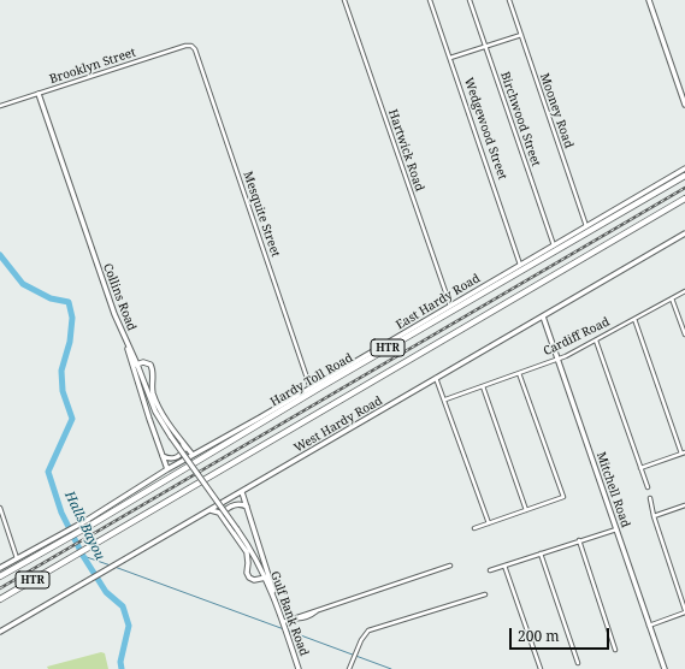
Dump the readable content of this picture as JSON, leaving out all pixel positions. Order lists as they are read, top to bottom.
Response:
{
  "streets": {
    "highway": ["HTR", "Hardy Toll Road"],
    "main road": [
      "Collins Road",
      "East Hardy Road",
      "West Hardy Road",
      "Mitchell Road",
      "Gulf Bank Road"
    ],
    "street": [
      "Brooklyn Street",
      "Mooney Road",
      "Birchwood Street",
      "Wedgewood Street",
      "Hartwick Road",
      "Mesquite Street",
      "Cardiff Road"
    ]
  },
  "crossings": [
    ["Brooklyn Street", "Mesquite Street"],
    ["Brooklyn Street", "Collins Road"],
    ["Mooney Road", "East Hardy Road"],
    ["Birchwood Street", "East Hardy Road"],
    ["Wedgewood Street", "East Hardy Road"],
    ["Hartwick Road", "East Hardy Road"],
    ["Mesquite Street", "East Hardy Road"],
    ["Collins Road", "Gulf Bank Road"],
    ["East Hardy Road", "Hardy Toll Road"],
    ["Cardiff Road", "Mitchell Road"],
    ["West Hardy Road", "Mitchell Road"]
  ],
  "water": ["Halls Bayou"],
  "scale_bar": "200 m"
}
